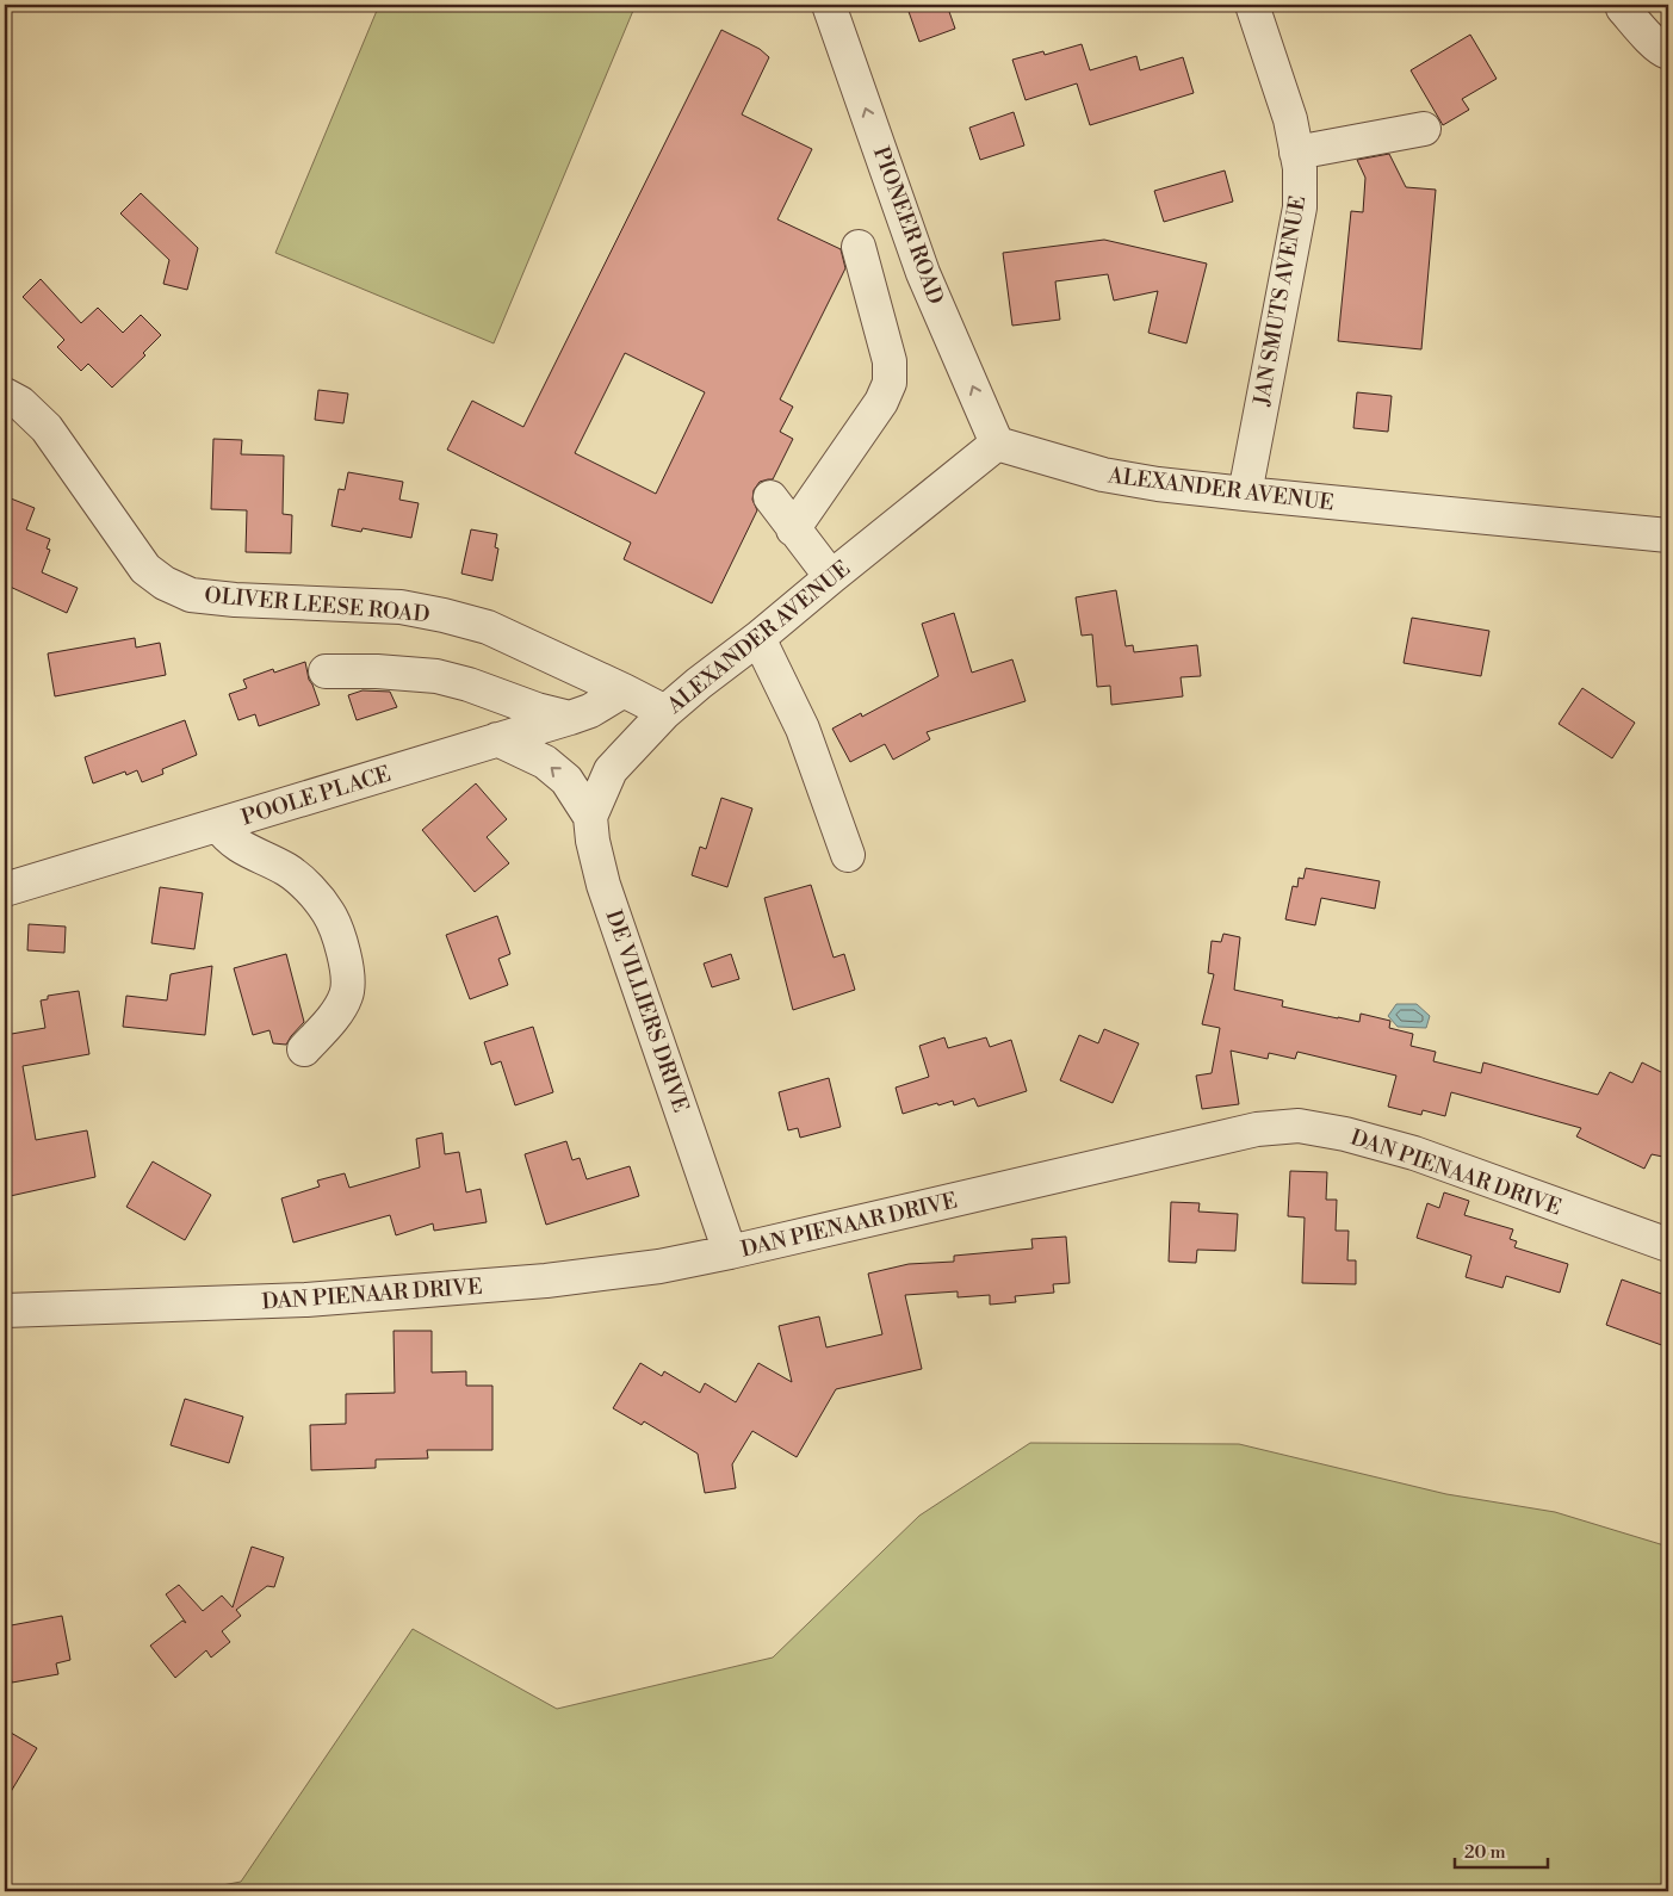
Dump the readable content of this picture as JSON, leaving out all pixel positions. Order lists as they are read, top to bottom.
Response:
{
  "streets": {
    "street": [
      "PIONEER ROAD",
      "JAN SMUTS AVENUE",
      "ALEXANDER AVENUE",
      "OLIVER LEESE ROAD",
      "POOLE PLACE",
      "DE VILLIERS DRIVE",
      "DAN PIENAAR DRIVE"
    ]
  },
  "crossings": [
    ["PIONEER ROAD", "ALEXANDER AVENUE"],
    ["JAN SMUTS AVENUE", "ALEXANDER AVENUE"],
    ["ALEXANDER AVENUE", "OLIVER LEESE ROAD"],
    ["ALEXANDER AVENUE", "DE VILLIERS DRIVE"],
    ["OLIVER LEESE ROAD", "POOLE PLACE"],
    ["DE VILLIERS DRIVE", "DAN PIENAAR DRIVE"]
  ],
  "one_way": ["PIONEER ROAD"],
  "scale_bar": "20 m"
}
